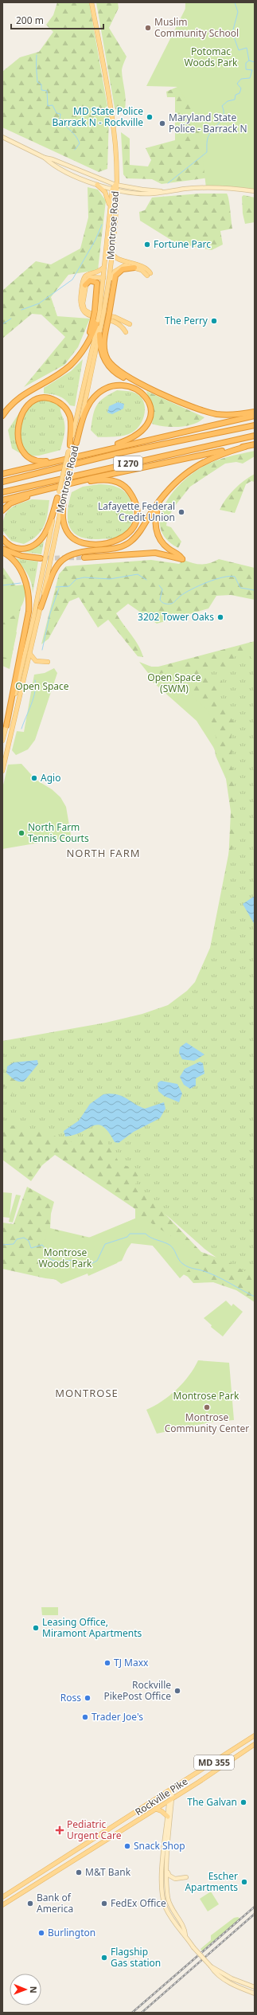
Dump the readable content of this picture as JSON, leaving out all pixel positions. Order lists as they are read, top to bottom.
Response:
{
  "streets": {
    "highway": ["I 270"],
    "main road": ["Montrose Road", "MD 355", "Rockville Pike"]
  },
  "districts": ["NORTH FARM", "MONTROSE"],
  "parks": [
    "Potomac Woods Park",
    "Open Space (SWM)",
    "Open Space",
    "Montrose Woods Park",
    "Montrose Park"
  ],
  "places": {
    "other": [
      "Muslim Community School",
      "MD State Police Barrack N - Rockville",
      "Maryland State Police - Barrack N",
      "Fortune Parc",
      "The Perry",
      "Lafayette Federal Credit Union",
      "3202 Tower Oaks",
      "Agio",
      "North Farm Tennis Courts",
      "Montrose Community Center",
      "Leasing Office, Miramont Apartments",
      "TJ Maxx",
      "Rockville PikePost Office",
      "Ross",
      "Trader Joe's",
      "The Galvan",
      "Snack Shop",
      "M&T Bank",
      "Escher Apartments",
      "Bank of America",
      "FedEx Office",
      "Burlington",
      "Flagship Gas station"
    ],
    "health": ["Pediatric Urgent Care"]
  },
  "scale_bar": "200 m",
  "north": "right"
}
